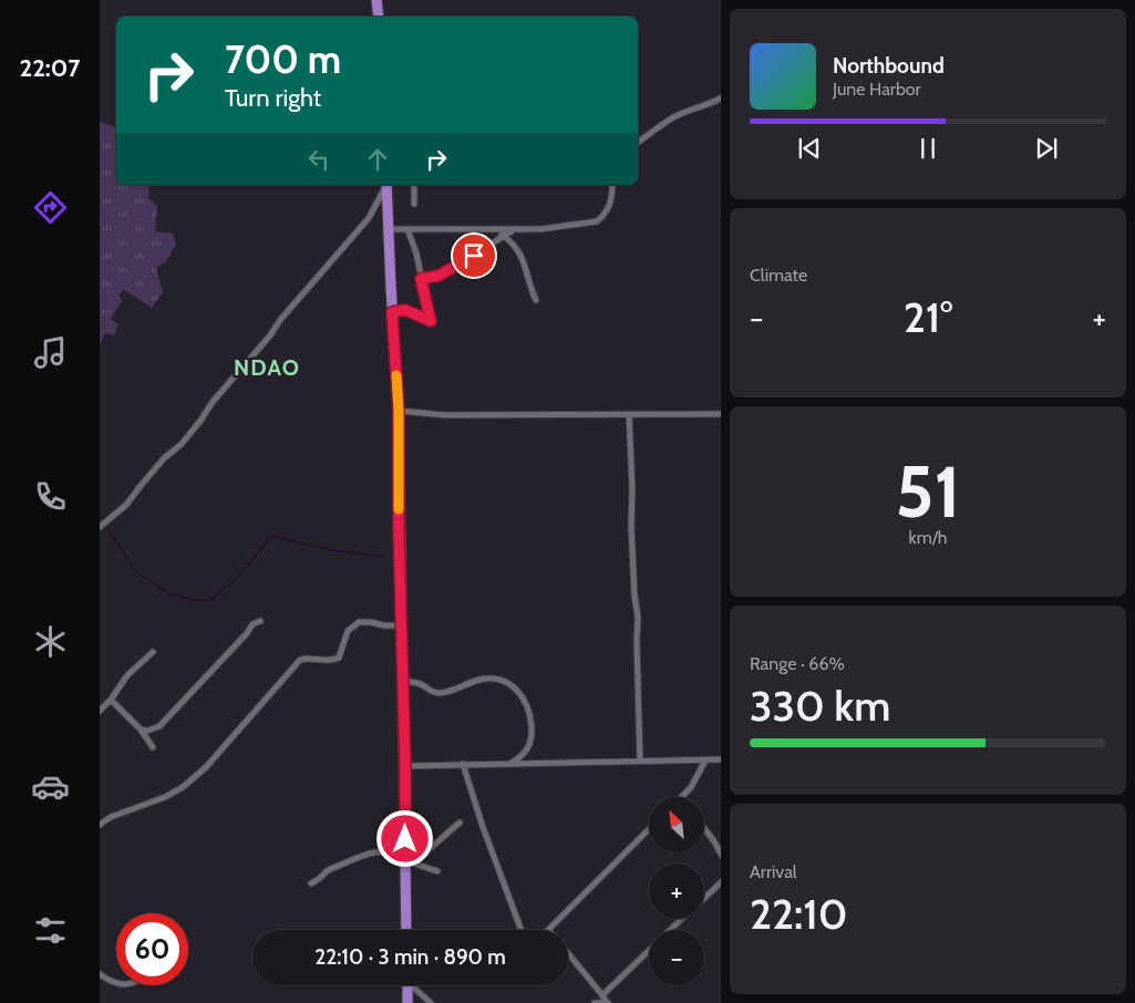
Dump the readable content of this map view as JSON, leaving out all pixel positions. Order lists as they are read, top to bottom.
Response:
{
  "districts": ["NDAO"],
  "north": "top left",
  "page": {
    "tabs": "22:07",
    "turn": ["700 m", "Turn right"],
    "song": ["Northbound", "June Harbor"],
    "tile": [
      "Climate",
      ["51", "km/h"],
      ["Range · 66%", "330 km"],
      ["Arrival", "22:10"]
    ],
    "heat": ["−", "21°", "+"],
    "map_buttons": ["+", "−"],
    "limit": "60",
    "trip": "22:10 · 3 min · 890 m"
  }
}
